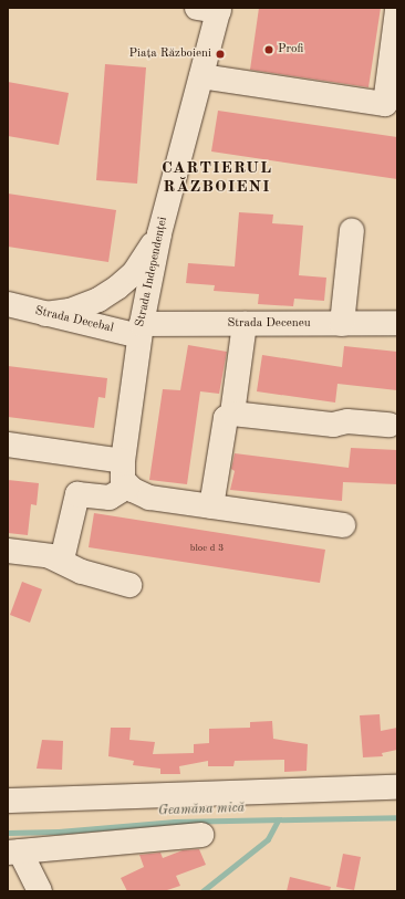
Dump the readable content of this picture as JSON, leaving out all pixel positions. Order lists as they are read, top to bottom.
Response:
{
  "streets": {
    "street": ["Strada Independenței", "Strada Decebal", "Strada Deceneu"]
  },
  "crossings": [
    ["Strada Independenței", "Strada Decebal"],
    ["Strada Independenței", "Strada Deceneu"],
    ["Strada Decebal", "Strada Deceneu"]
  ],
  "districts": ["CARTIERUL RĂZBOIENI"],
  "water": ["Geamăna mică"],
  "places": ["Profi", "Piața Războieni"],
  "house_numbers": ["bloc d 3"]
}
